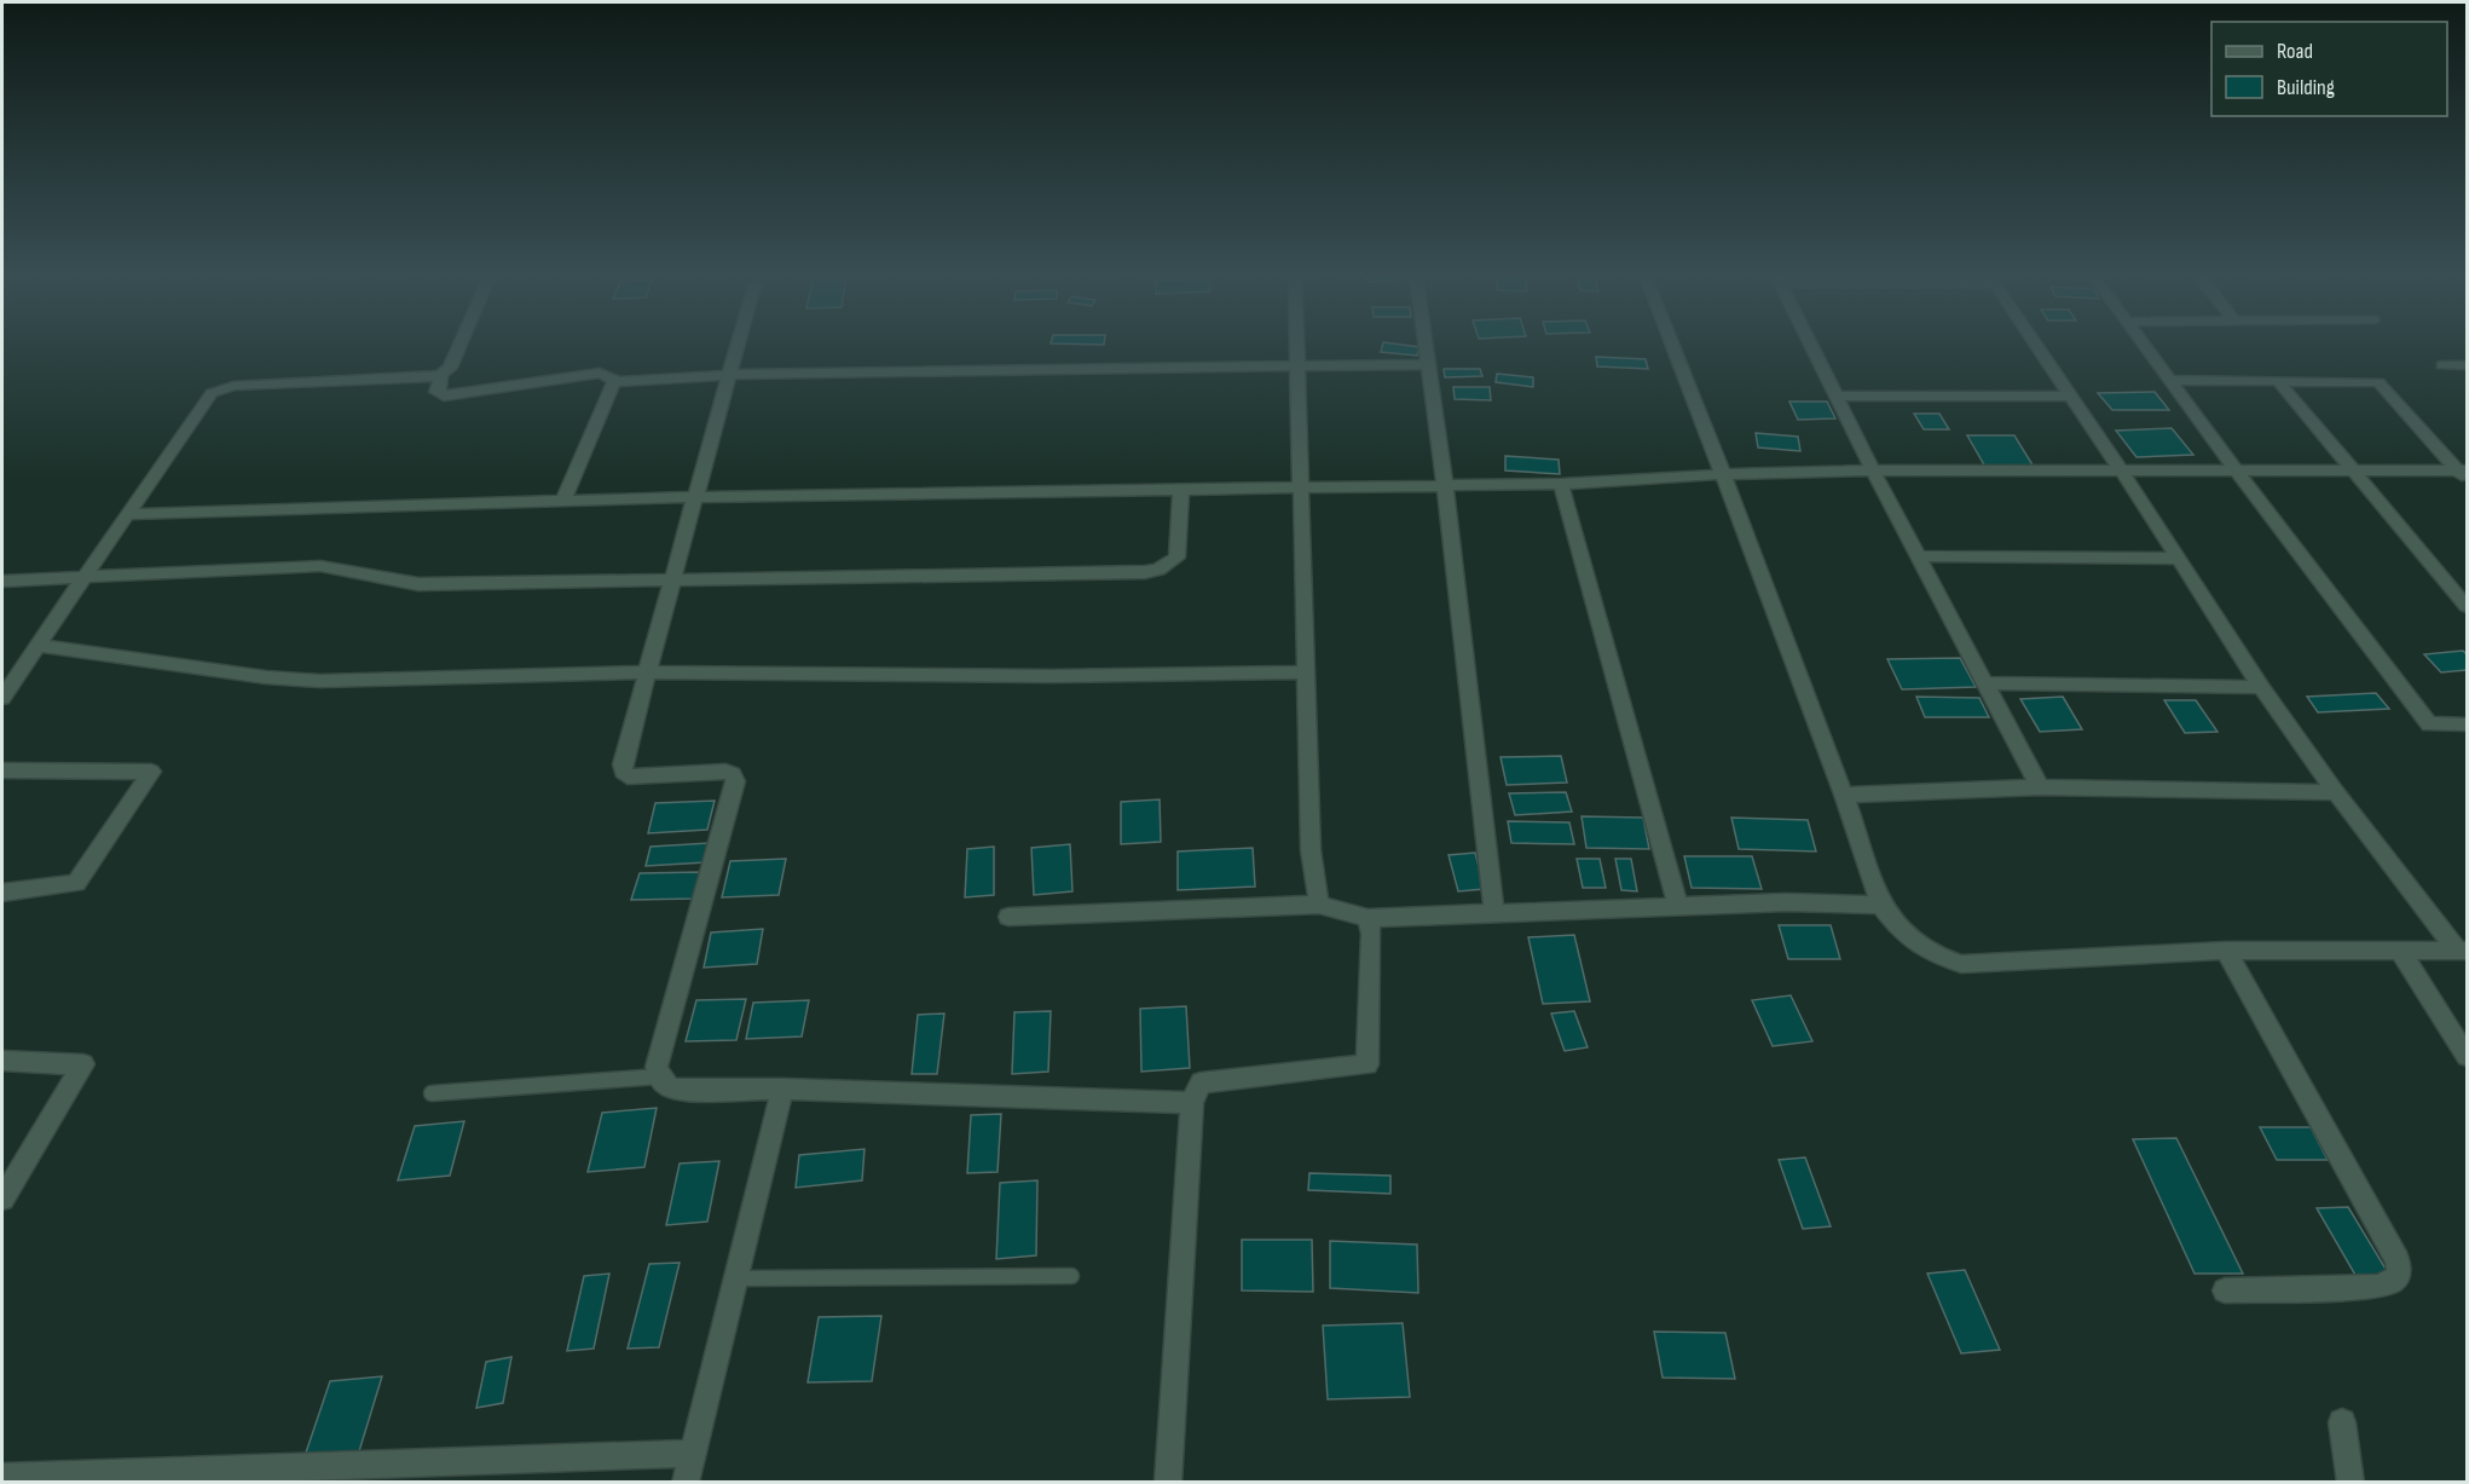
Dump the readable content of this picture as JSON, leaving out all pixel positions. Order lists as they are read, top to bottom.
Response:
{
  "legend": ["Road", "Building"]
}
